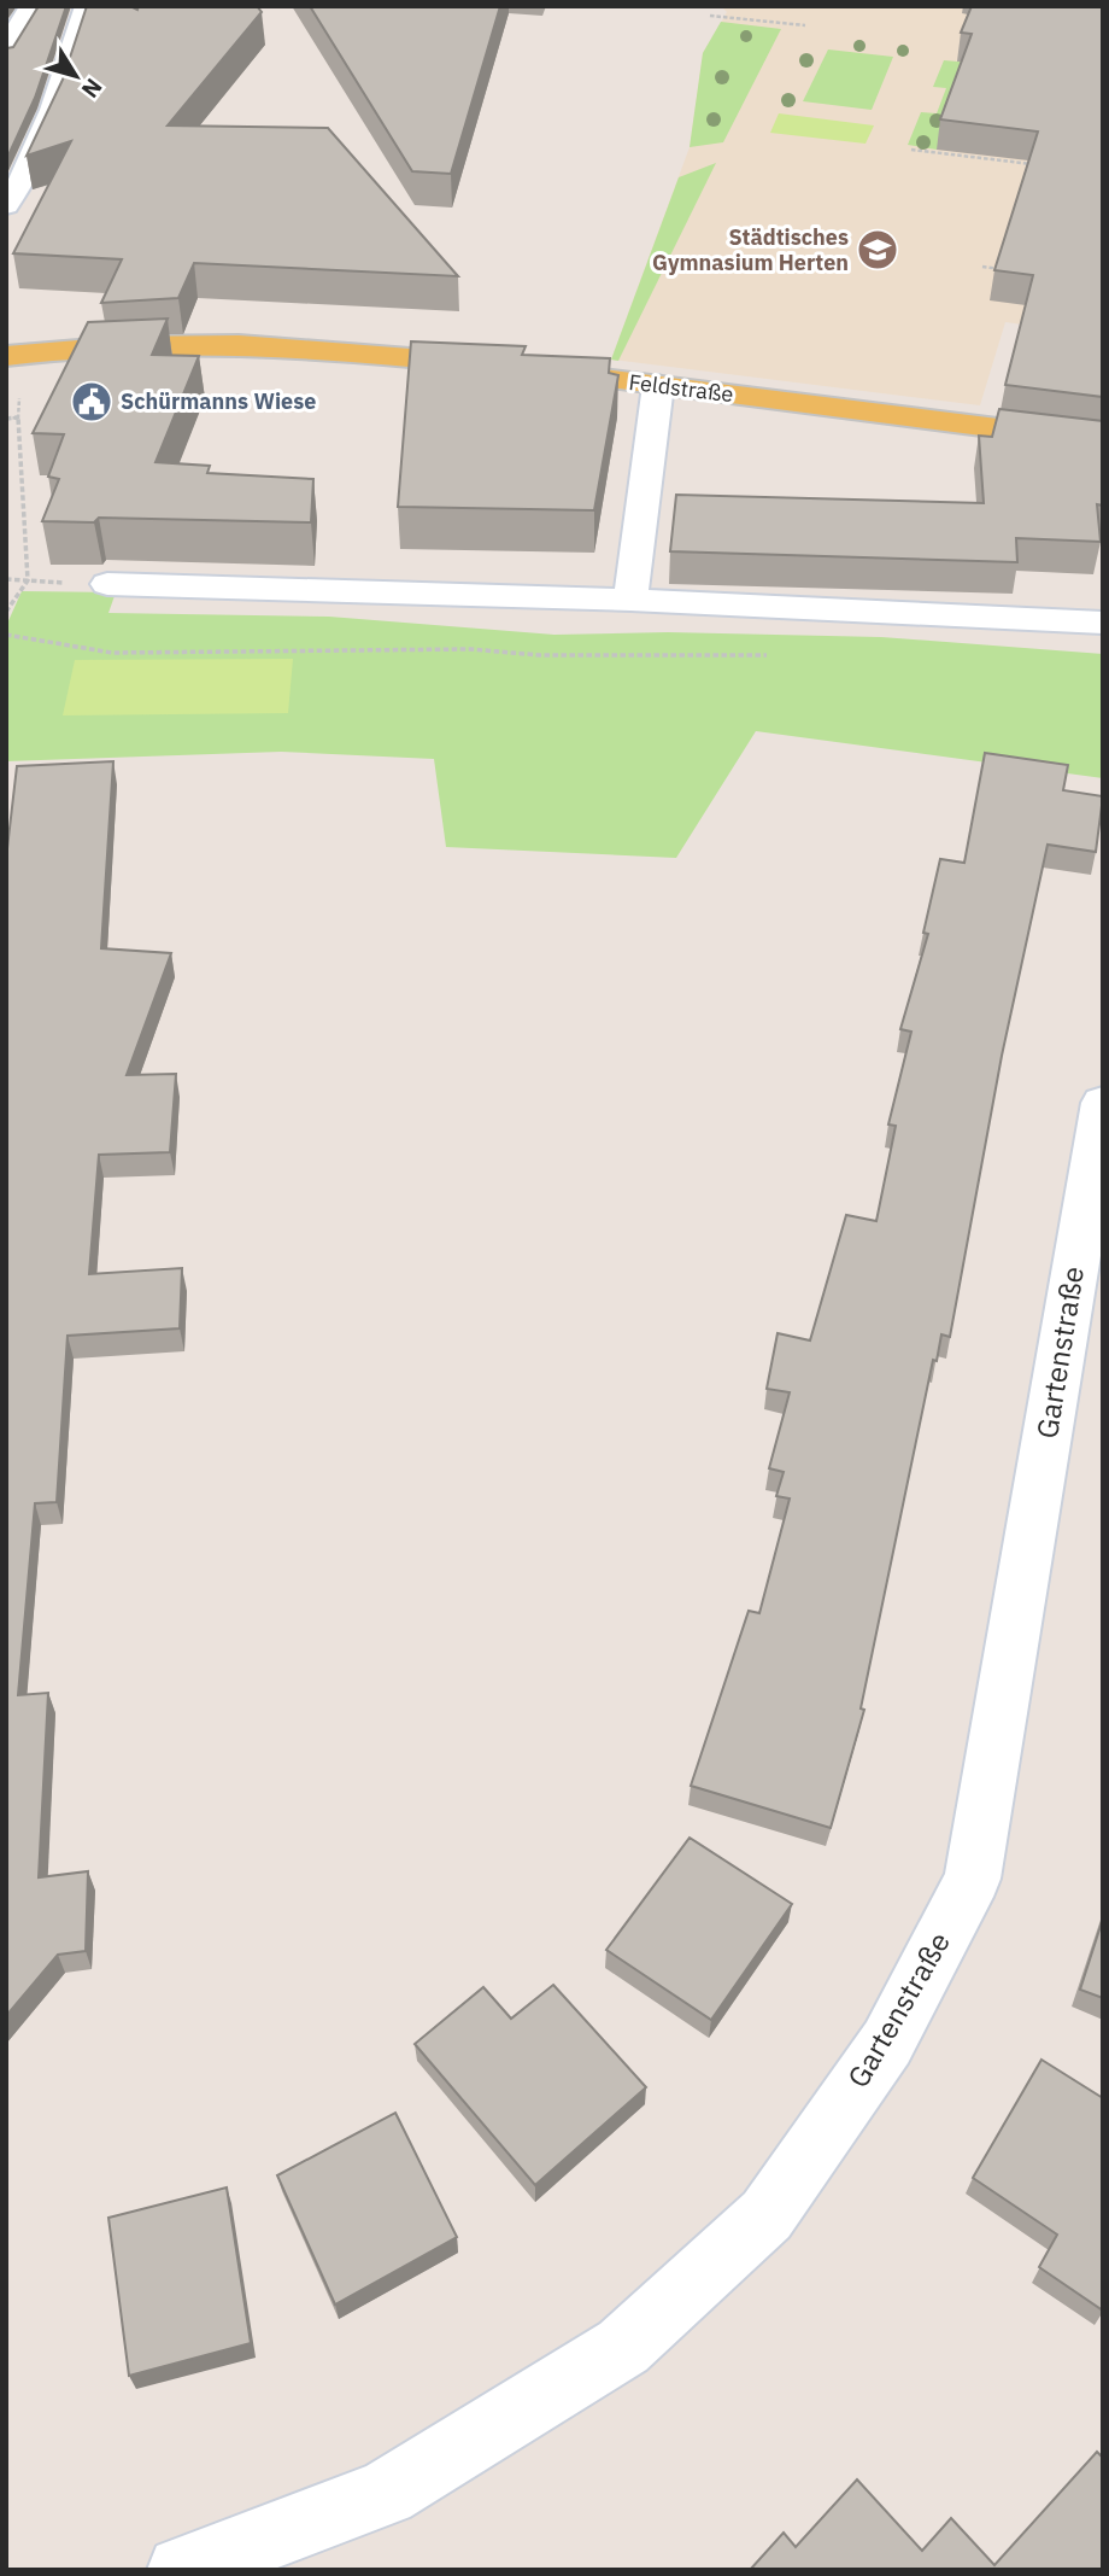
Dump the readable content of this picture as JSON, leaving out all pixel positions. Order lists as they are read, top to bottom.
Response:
{
  "streets": {
    "main road": ["Feldstraße"],
    "street": ["Gartenstraße"]
  },
  "places": {
    "school or university": ["Städtisches Gymnasium Herten"],
    "public building": ["Schürmanns Wiese"]
  },
  "north": "bottom right"
}
